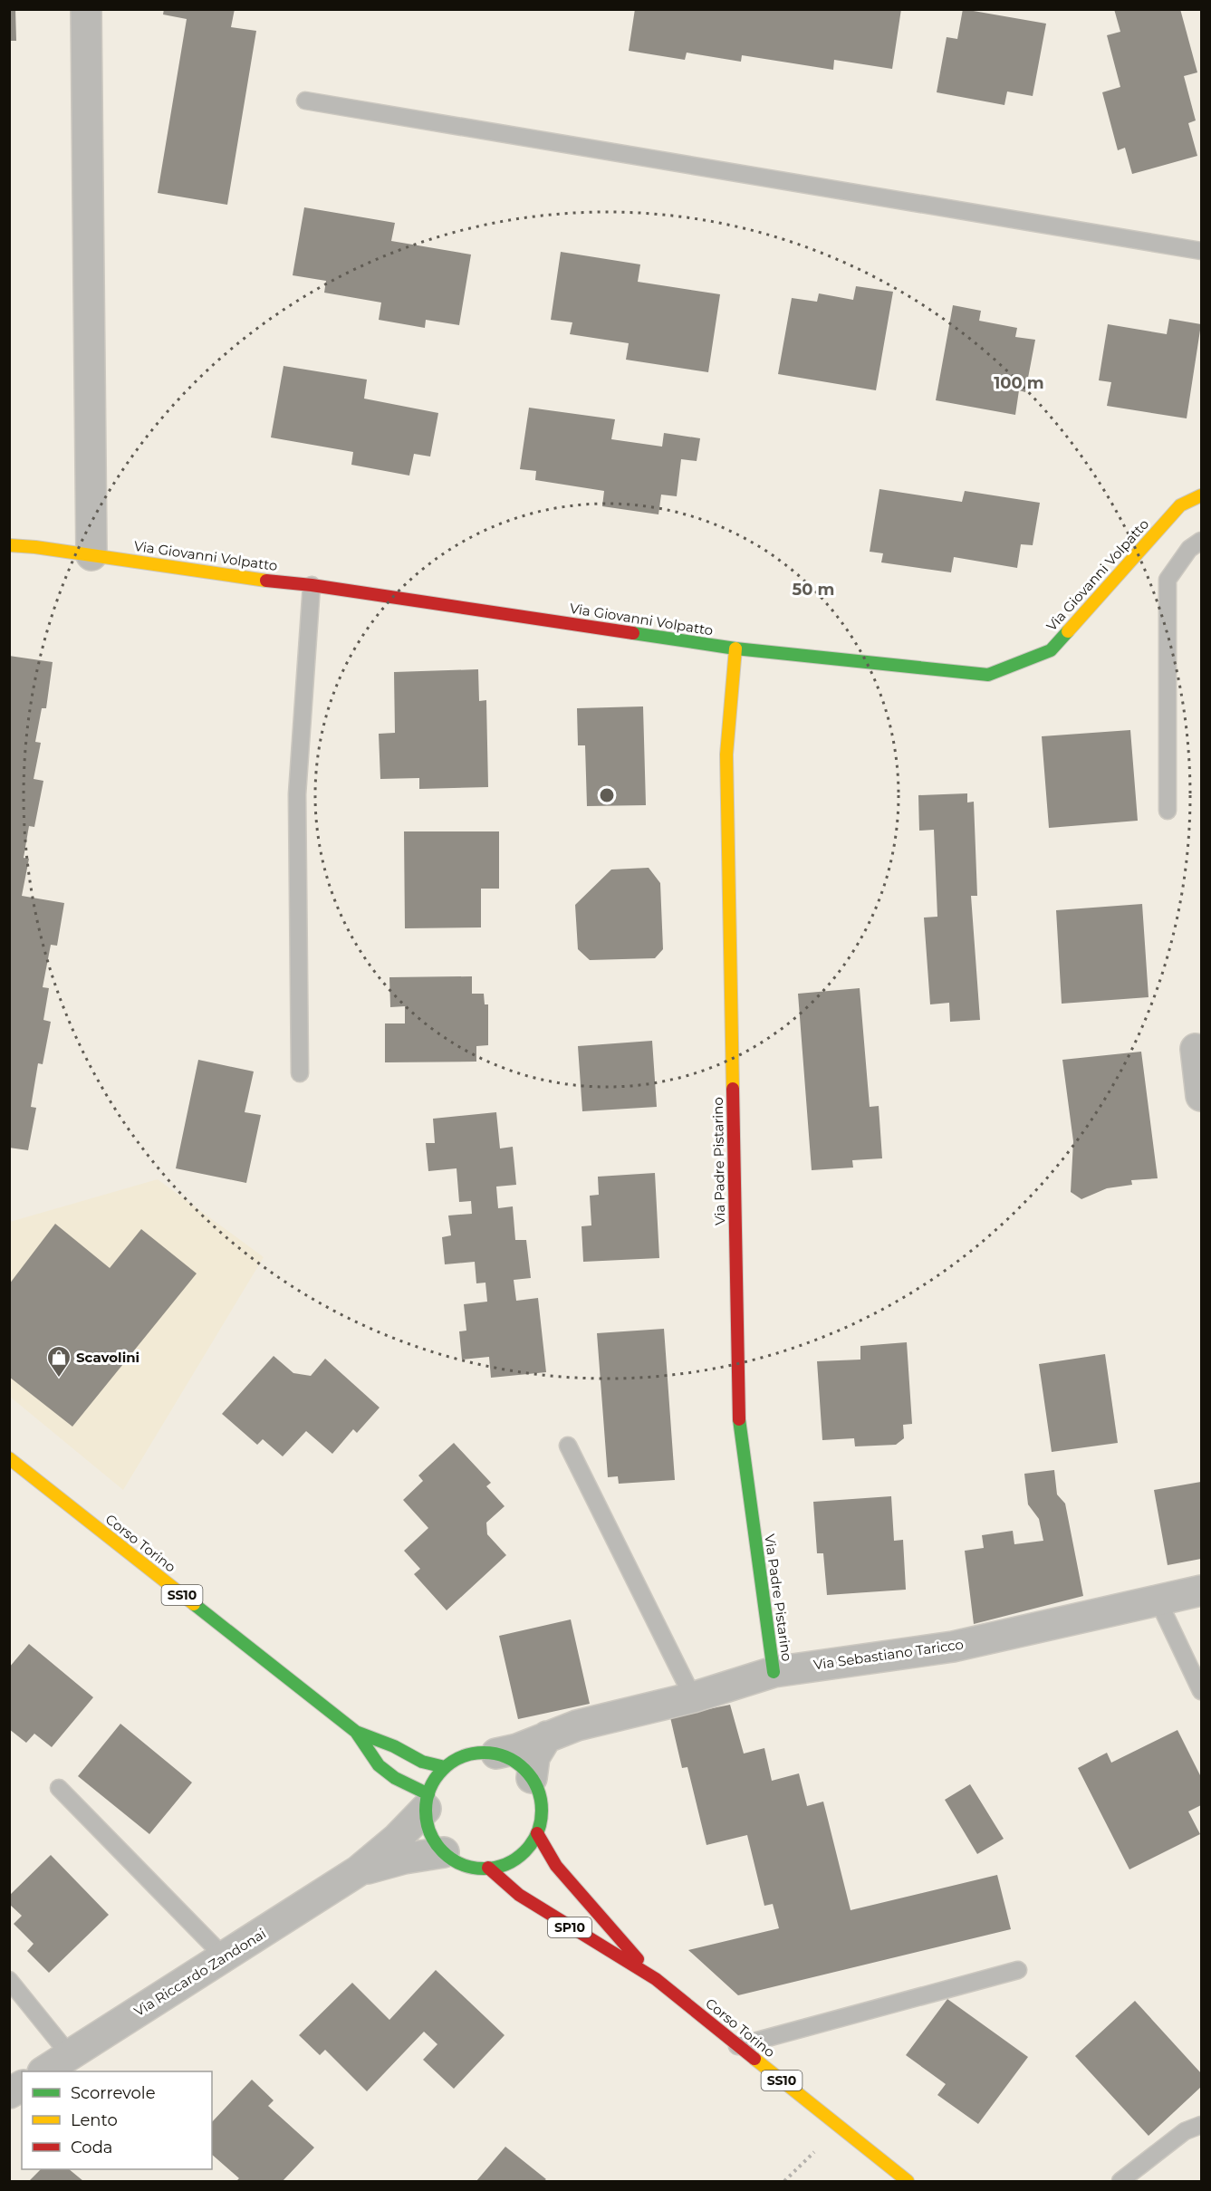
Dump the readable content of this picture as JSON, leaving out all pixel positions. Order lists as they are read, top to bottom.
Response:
{
  "streets": {
    "street": [
      "Via Giovanni Volpatto",
      "Via Padre Pistarino",
      "Corso Torino",
      "SS10",
      "Via Sebastiano Taricco",
      "SP10",
      "Via Riccardo Zandonai"
    ]
  },
  "crossings": [
    ["Via Giovanni Volpatto", "Via Padre Pistarino"],
    ["Via Padre Pistarino", "Via Sebastiano Taricco"],
    ["Corso Torino", "Via Sebastiano Taricco"],
    ["Corso Torino", "Via Riccardo Zandonai"],
    ["Via Sebastiano Taricco", "Via Riccardo Zandonai"]
  ],
  "places": {
    "shop": ["Scavolini"]
  },
  "legend": ["Scorrevole", "Lento", "Coda"],
  "rings": ["100 m", "50 m"]
}
